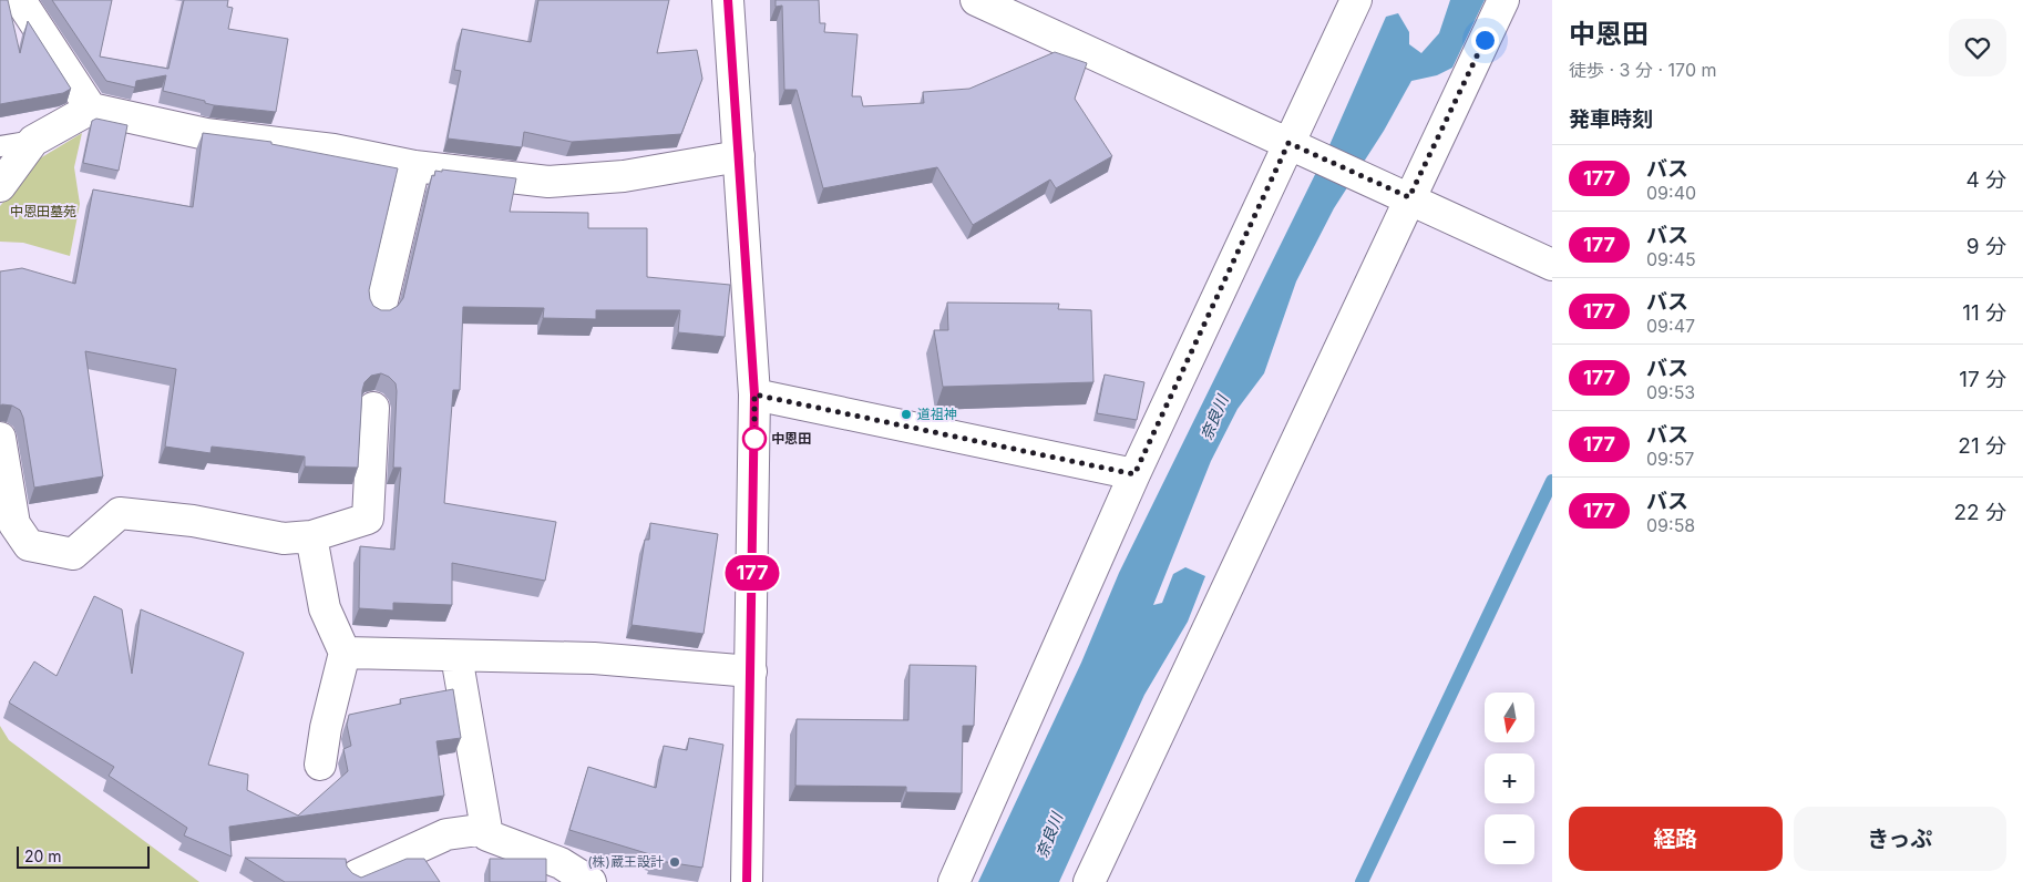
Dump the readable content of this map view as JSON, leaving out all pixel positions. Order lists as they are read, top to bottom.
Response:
{
  "water": ["奈良川"],
  "parks": ["中恩田墓苑"],
  "places": ["道祖神", "中恩田", "(株)蔵王設計"],
  "lines": ["bus line 177"],
  "scale_bar": "20 m",
  "north": "bottom",
  "page": {
    "on_map": "177",
    "heading": [
      ["中恩田", "徒歩 · 3 分 · 170 m"],
      "発車時刻"
    ],
    "list": [
      {
        "mark": "177",
        "name": "バス",
        "note": "09:40",
        "value": "4 分"
      },
      {
        "mark": "177",
        "name": "バス",
        "note": "09:45",
        "value": "9 分"
      },
      {
        "mark": "177",
        "name": "バス",
        "note": "09:47",
        "value": "11 分"
      },
      {
        "mark": "177",
        "name": "バス",
        "note": "09:53",
        "value": "17 分"
      },
      {
        "mark": "177",
        "name": "バス",
        "note": "09:57",
        "value": "21 分"
      },
      {
        "mark": "177",
        "name": "バス",
        "note": "09:58",
        "value": "22 分"
      }
    ],
    "map_buttons": ["+", "−"],
    "buttons": ["経路", "きっぷ"],
    "scale": "20 m"
  }
}
